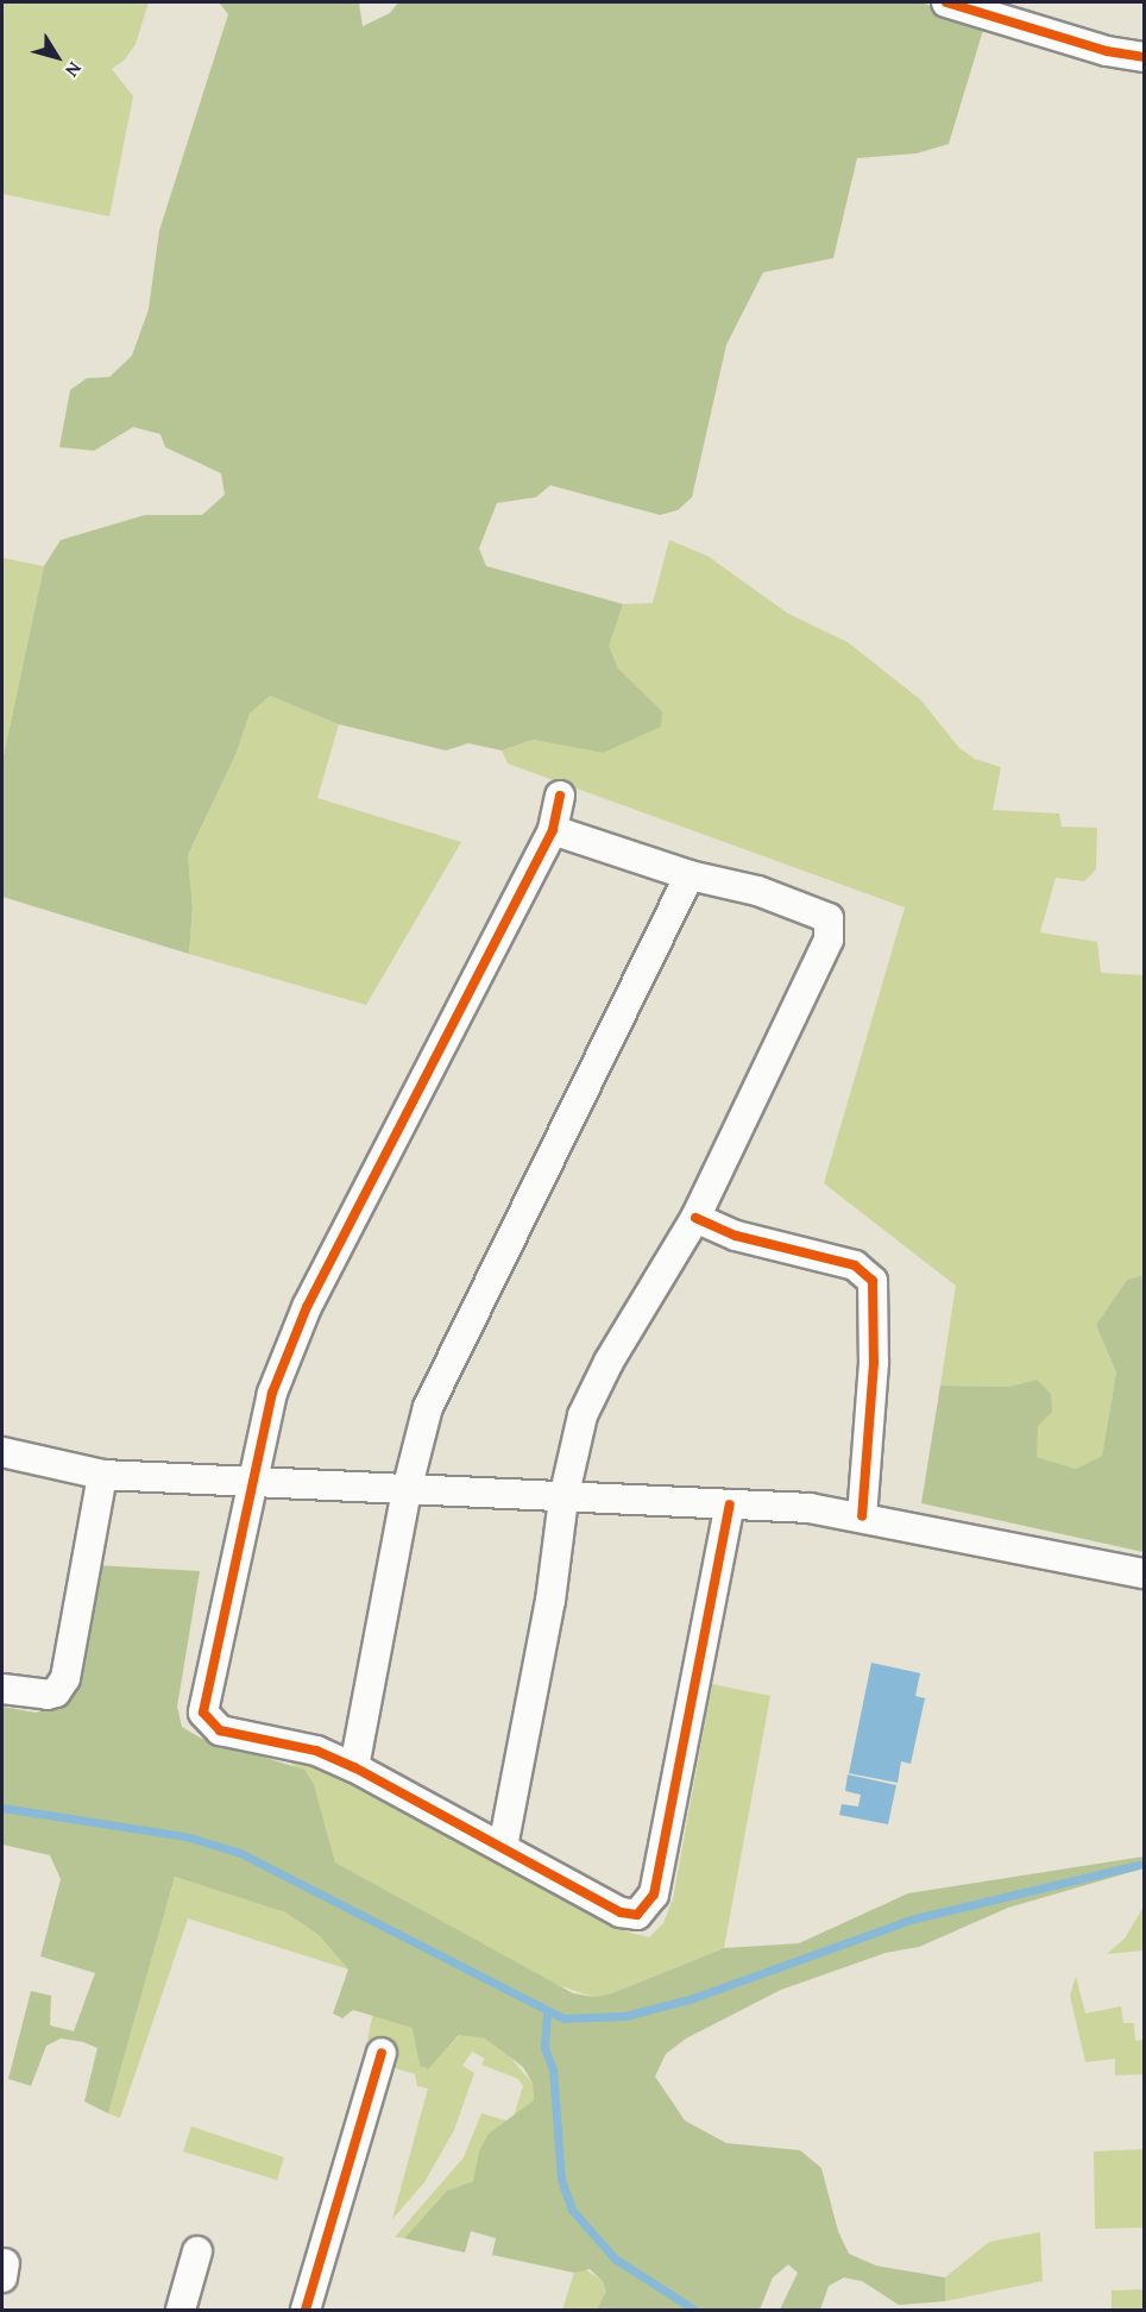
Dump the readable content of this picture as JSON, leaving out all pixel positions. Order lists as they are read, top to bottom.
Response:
{
  "north": "bottom right"
}
